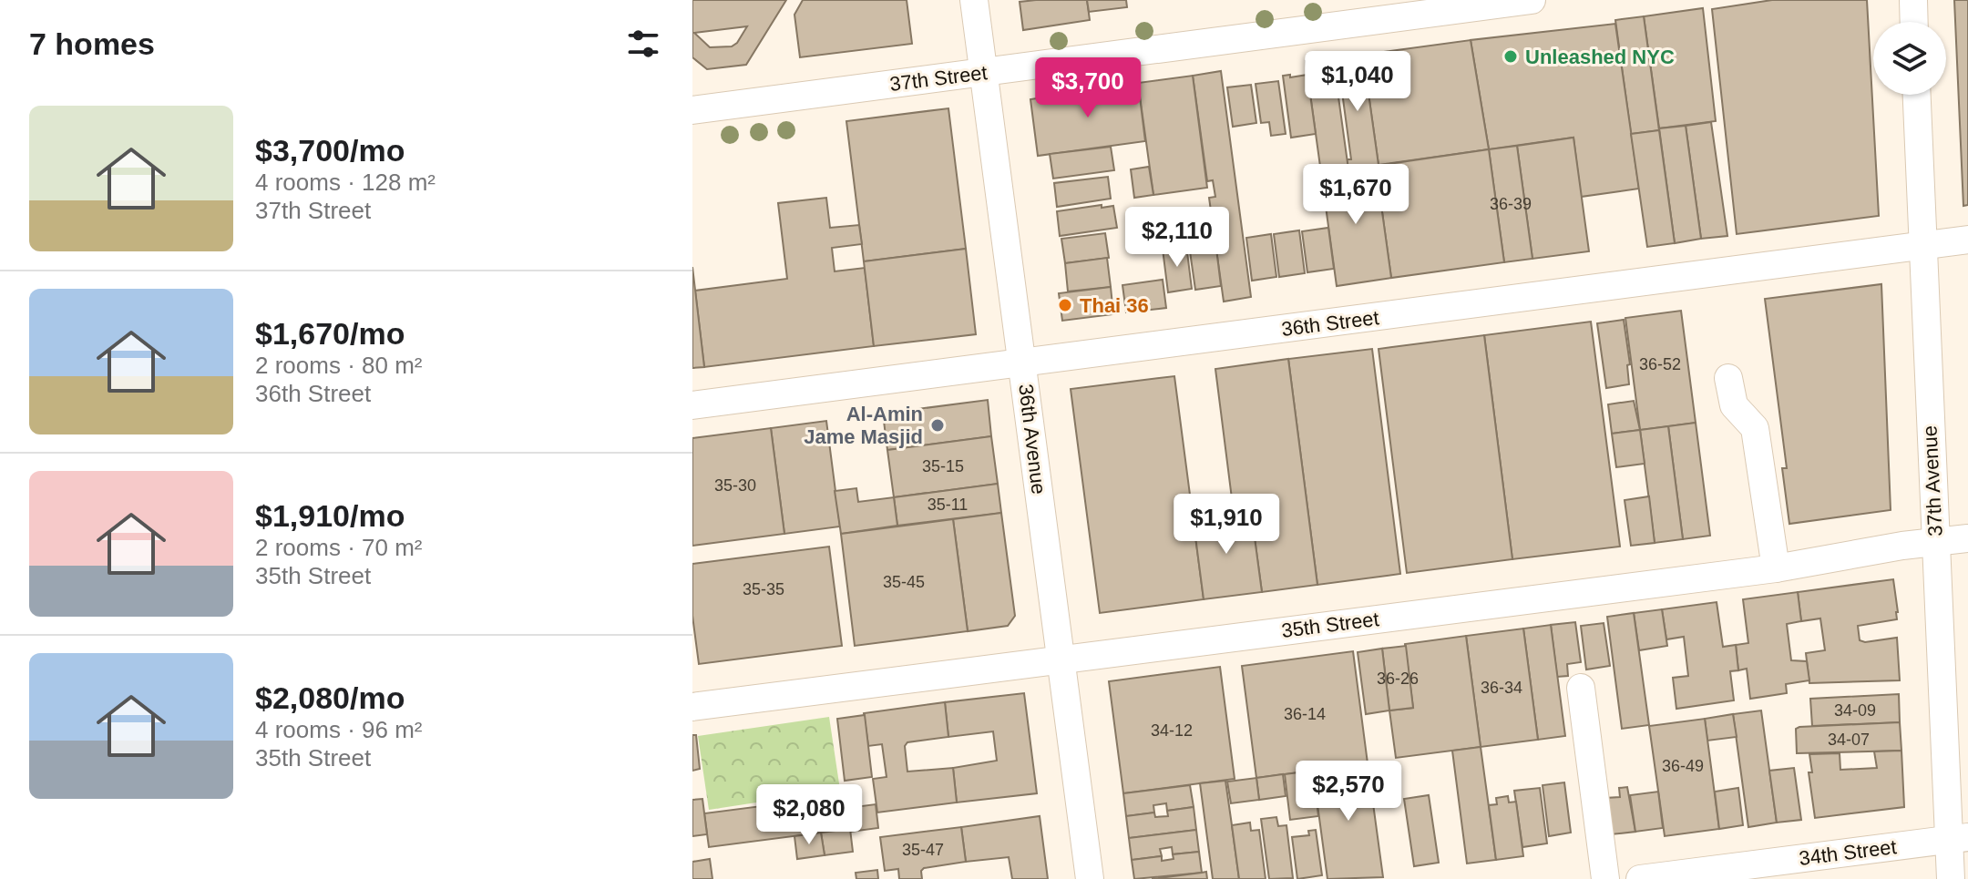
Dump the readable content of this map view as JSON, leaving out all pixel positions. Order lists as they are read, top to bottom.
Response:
{
  "streets": {
    "street": [
      "37th Street",
      "36th Street",
      "36th Avenue",
      "37th Avenue",
      "35th Street",
      "34th Street"
    ]
  },
  "crossings": [
    ["37th Street", "36th Avenue"],
    ["36th Street", "36th Avenue"],
    ["36th Street", "37th Avenue"],
    ["36th Avenue", "35th Street"],
    ["37th Avenue", "35th Street"],
    ["37th Avenue", "34th Street"]
  ],
  "places": ["Unleashed NYC", "Thai 36", "Al-Amin Jame Masjid"],
  "house_numbers": [
    "36-39",
    "36-52",
    "35-15",
    "35-30",
    "35-11",
    "35-45",
    "35-35",
    "36-26",
    "36-34",
    "34-09",
    "36-14",
    "34-12",
    "34-07",
    "36-49",
    "35-47"
  ],
  "page": {
    "heading": "7 homes",
    "price": [
      "$1,040",
      "$3,700",
      "$1,670",
      "$2,110",
      "$1,910",
      "$2,570",
      "$2,080"
    ],
    "list": [
      {
        "name": "$3,700/mo",
        "note": "4 rooms · 128 m² · 37th Street"
      },
      {
        "name": "$1,670/mo",
        "note": "2 rooms · 80 m² · 36th Street"
      },
      {
        "name": "$1,910/mo",
        "note": "2 rooms · 70 m² · 35th Street"
      },
      {
        "name": "$2,080/mo",
        "note": "4 rooms · 96 m² · 35th Street"
      }
    ]
  }
}
